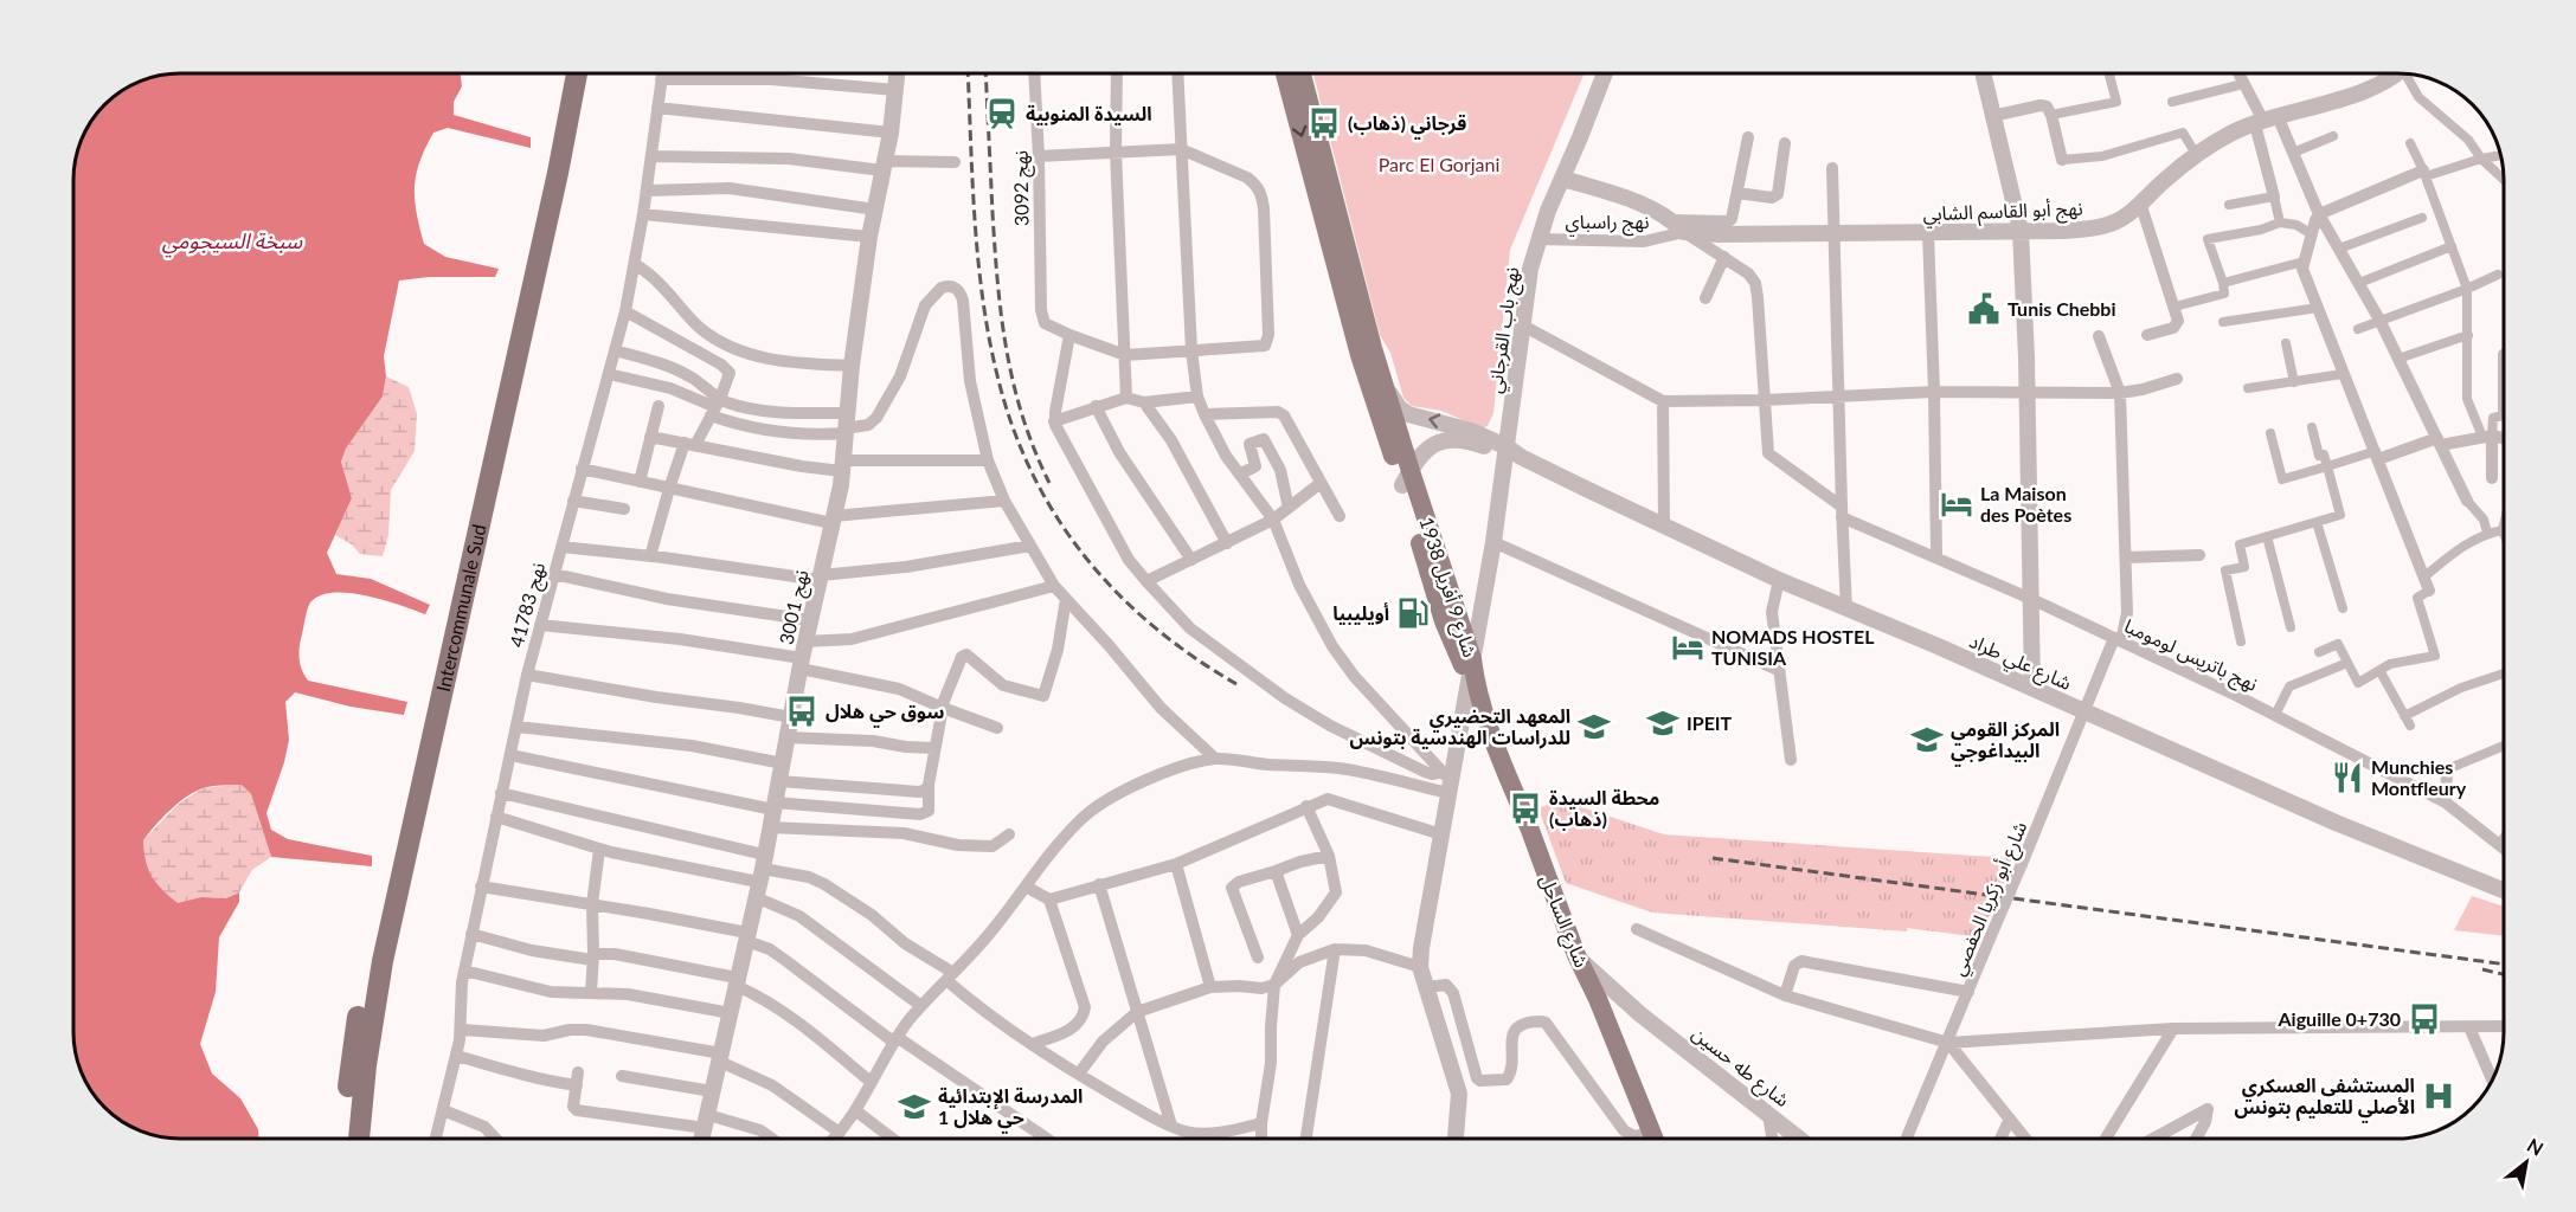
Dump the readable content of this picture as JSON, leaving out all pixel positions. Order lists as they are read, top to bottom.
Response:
{
  "streets": {
    "highway": ["Intercommunale Sud"],
    "main road": ["شارع 9 أفريل 1938", "شارع الساحل"],
    "street": [
      "نهج 3092",
      "نهج أبو القاسم الشابي",
      "نهج راسباي",
      "نهج باب القرجاني",
      "نهج 41783",
      "نهج 3001",
      "نهج باتريس لومومبا",
      "شارع علي طراد",
      "شارع أبو زكريا الحفصي",
      "شارع طه حسين"
    ]
  },
  "crossings": [
    ["نهج أبو القاسم الشابي", "نهج راسباي"],
    ["نهج أبو القاسم الشابي", "نهج باب القرجاني"],
    ["نهج راسباي", "نهج باب القرجاني"],
    ["نهج باب القرجاني", "شارع 9 أفريل 1938"],
    ["نهج باب القرجاني", "شارع علي طراد"],
    ["نهج باب القرجاني", "شارع الساحل"],
    ["شارع 9 أفريل 1938", "شارع علي طراد"],
    ["شارع 9 أفريل 1938", "شارع الساحل"],
    ["نهج باتريس لومومبا", "شارع أبو زكريا الحفصي"],
    ["شارع علي طراد", "شارع أبو زكريا الحفصي"],
    ["شارع الساحل", "شارع طه حسين"]
  ],
  "water": ["سبخة السيجومي"],
  "parks": ["Parc El Gorjani"],
  "places": {
    "station": ["السيدة المنوبية"],
    "bus stop": [
      "قرجاني (ذهاب)",
      "سوق حي هلال",
      "محطة السيدة (ذهاب)",
      "Aiguille 0+730"
    ],
    "public building": ["Tunis Chebbi"],
    "hotel": ["La Maison des Poètes", "NOMADS HOSTEL TUNISIA"],
    "fuel station": ["أويليبيا"],
    "school or university": [
      "IPEIT",
      "المعهد التحضيري للدراسات الهندسية بتونس",
      "المركز القومي البيداغوجي",
      "المدرسة الإبتدائية حي هلال 1"
    ],
    "restaurant": ["Munchies Montfleury"],
    "hospital": ["المستشفى العسكري الأصلي للتعليم بتونس"]
  },
  "north": "top right"
}
